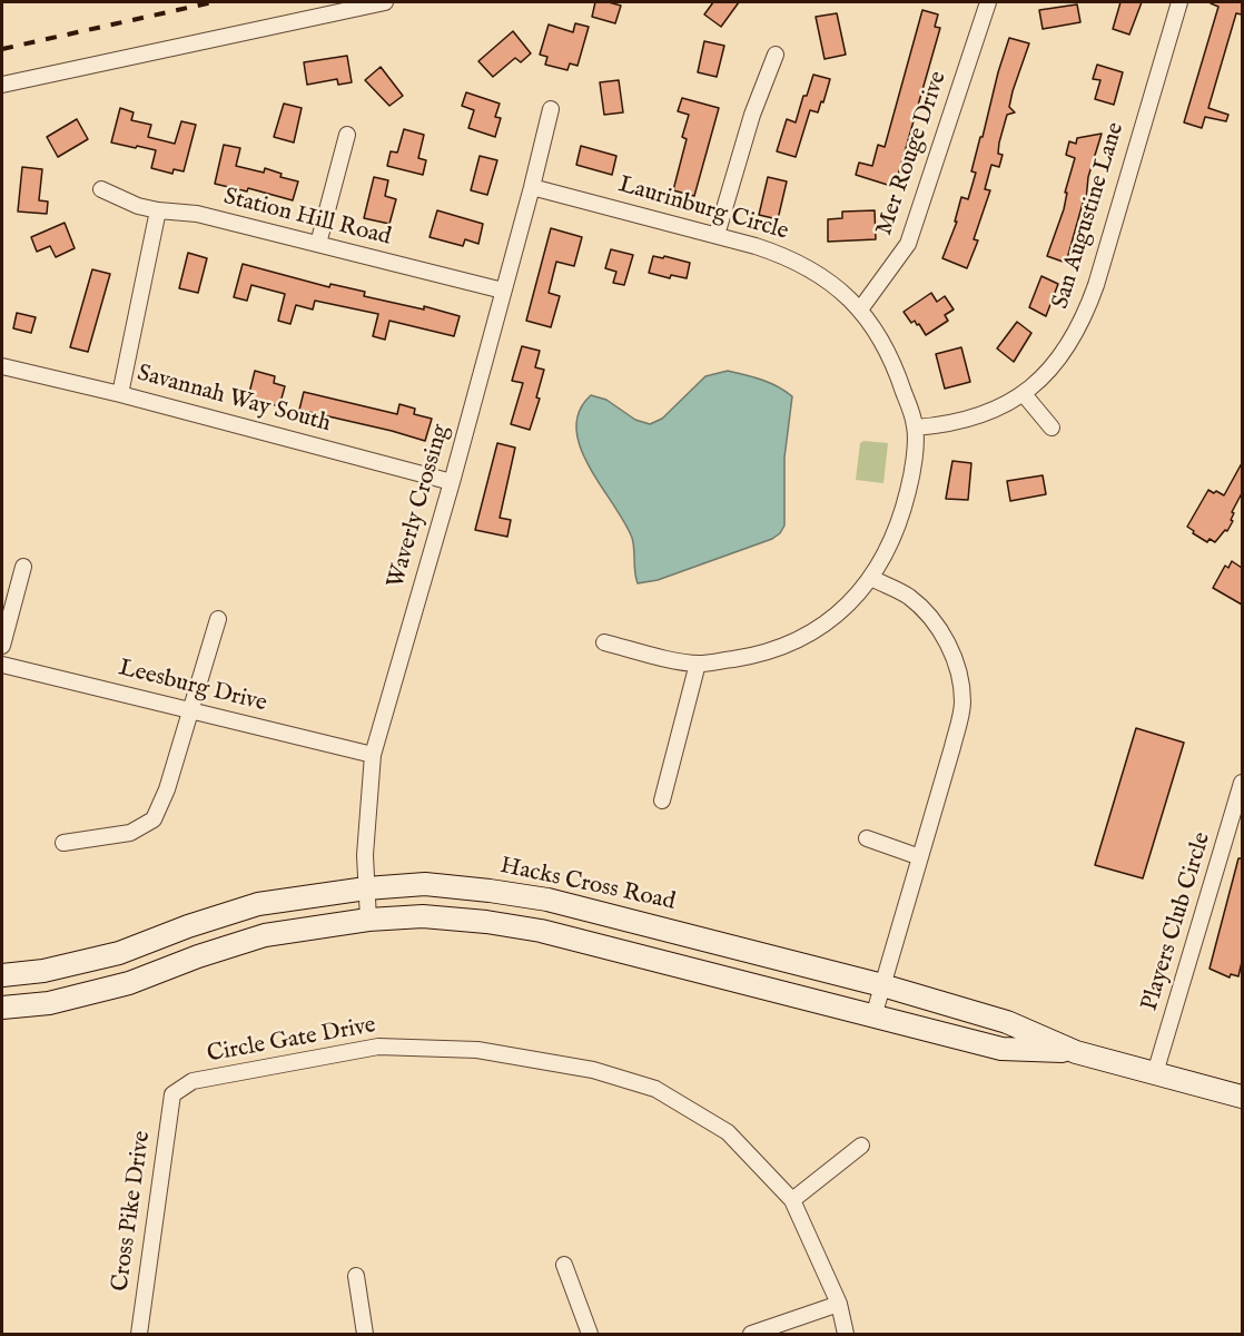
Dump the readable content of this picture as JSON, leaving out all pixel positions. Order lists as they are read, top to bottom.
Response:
{
  "streets": {
    "main road": ["Hacks Cross Road"],
    "street": [
      "Mer Rouge Drive",
      "Laurinburg Circle",
      "San Augustine Lane",
      "Station Hill Road",
      "Savannah Way South",
      "Waverly Crossing",
      "Leesburg Drive",
      "Players Club Circle",
      "Circle Gate Drive",
      "Cross Pike Drive"
    ]
  },
  "crossings": [
    ["Mer Rouge Drive", "Laurinburg Circle"],
    ["Laurinburg Circle", "San Augustine Lane"],
    ["Laurinburg Circle", "Waverly Crossing"],
    ["Station Hill Road", "Waverly Crossing"],
    ["Savannah Way South", "Waverly Crossing"],
    ["Waverly Crossing", "Leesburg Drive"],
    ["Waverly Crossing", "Hacks Cross Road"],
    ["Hacks Cross Road", "Players Club Circle"],
    ["Circle Gate Drive", "Cross Pike Drive"]
  ]
}
